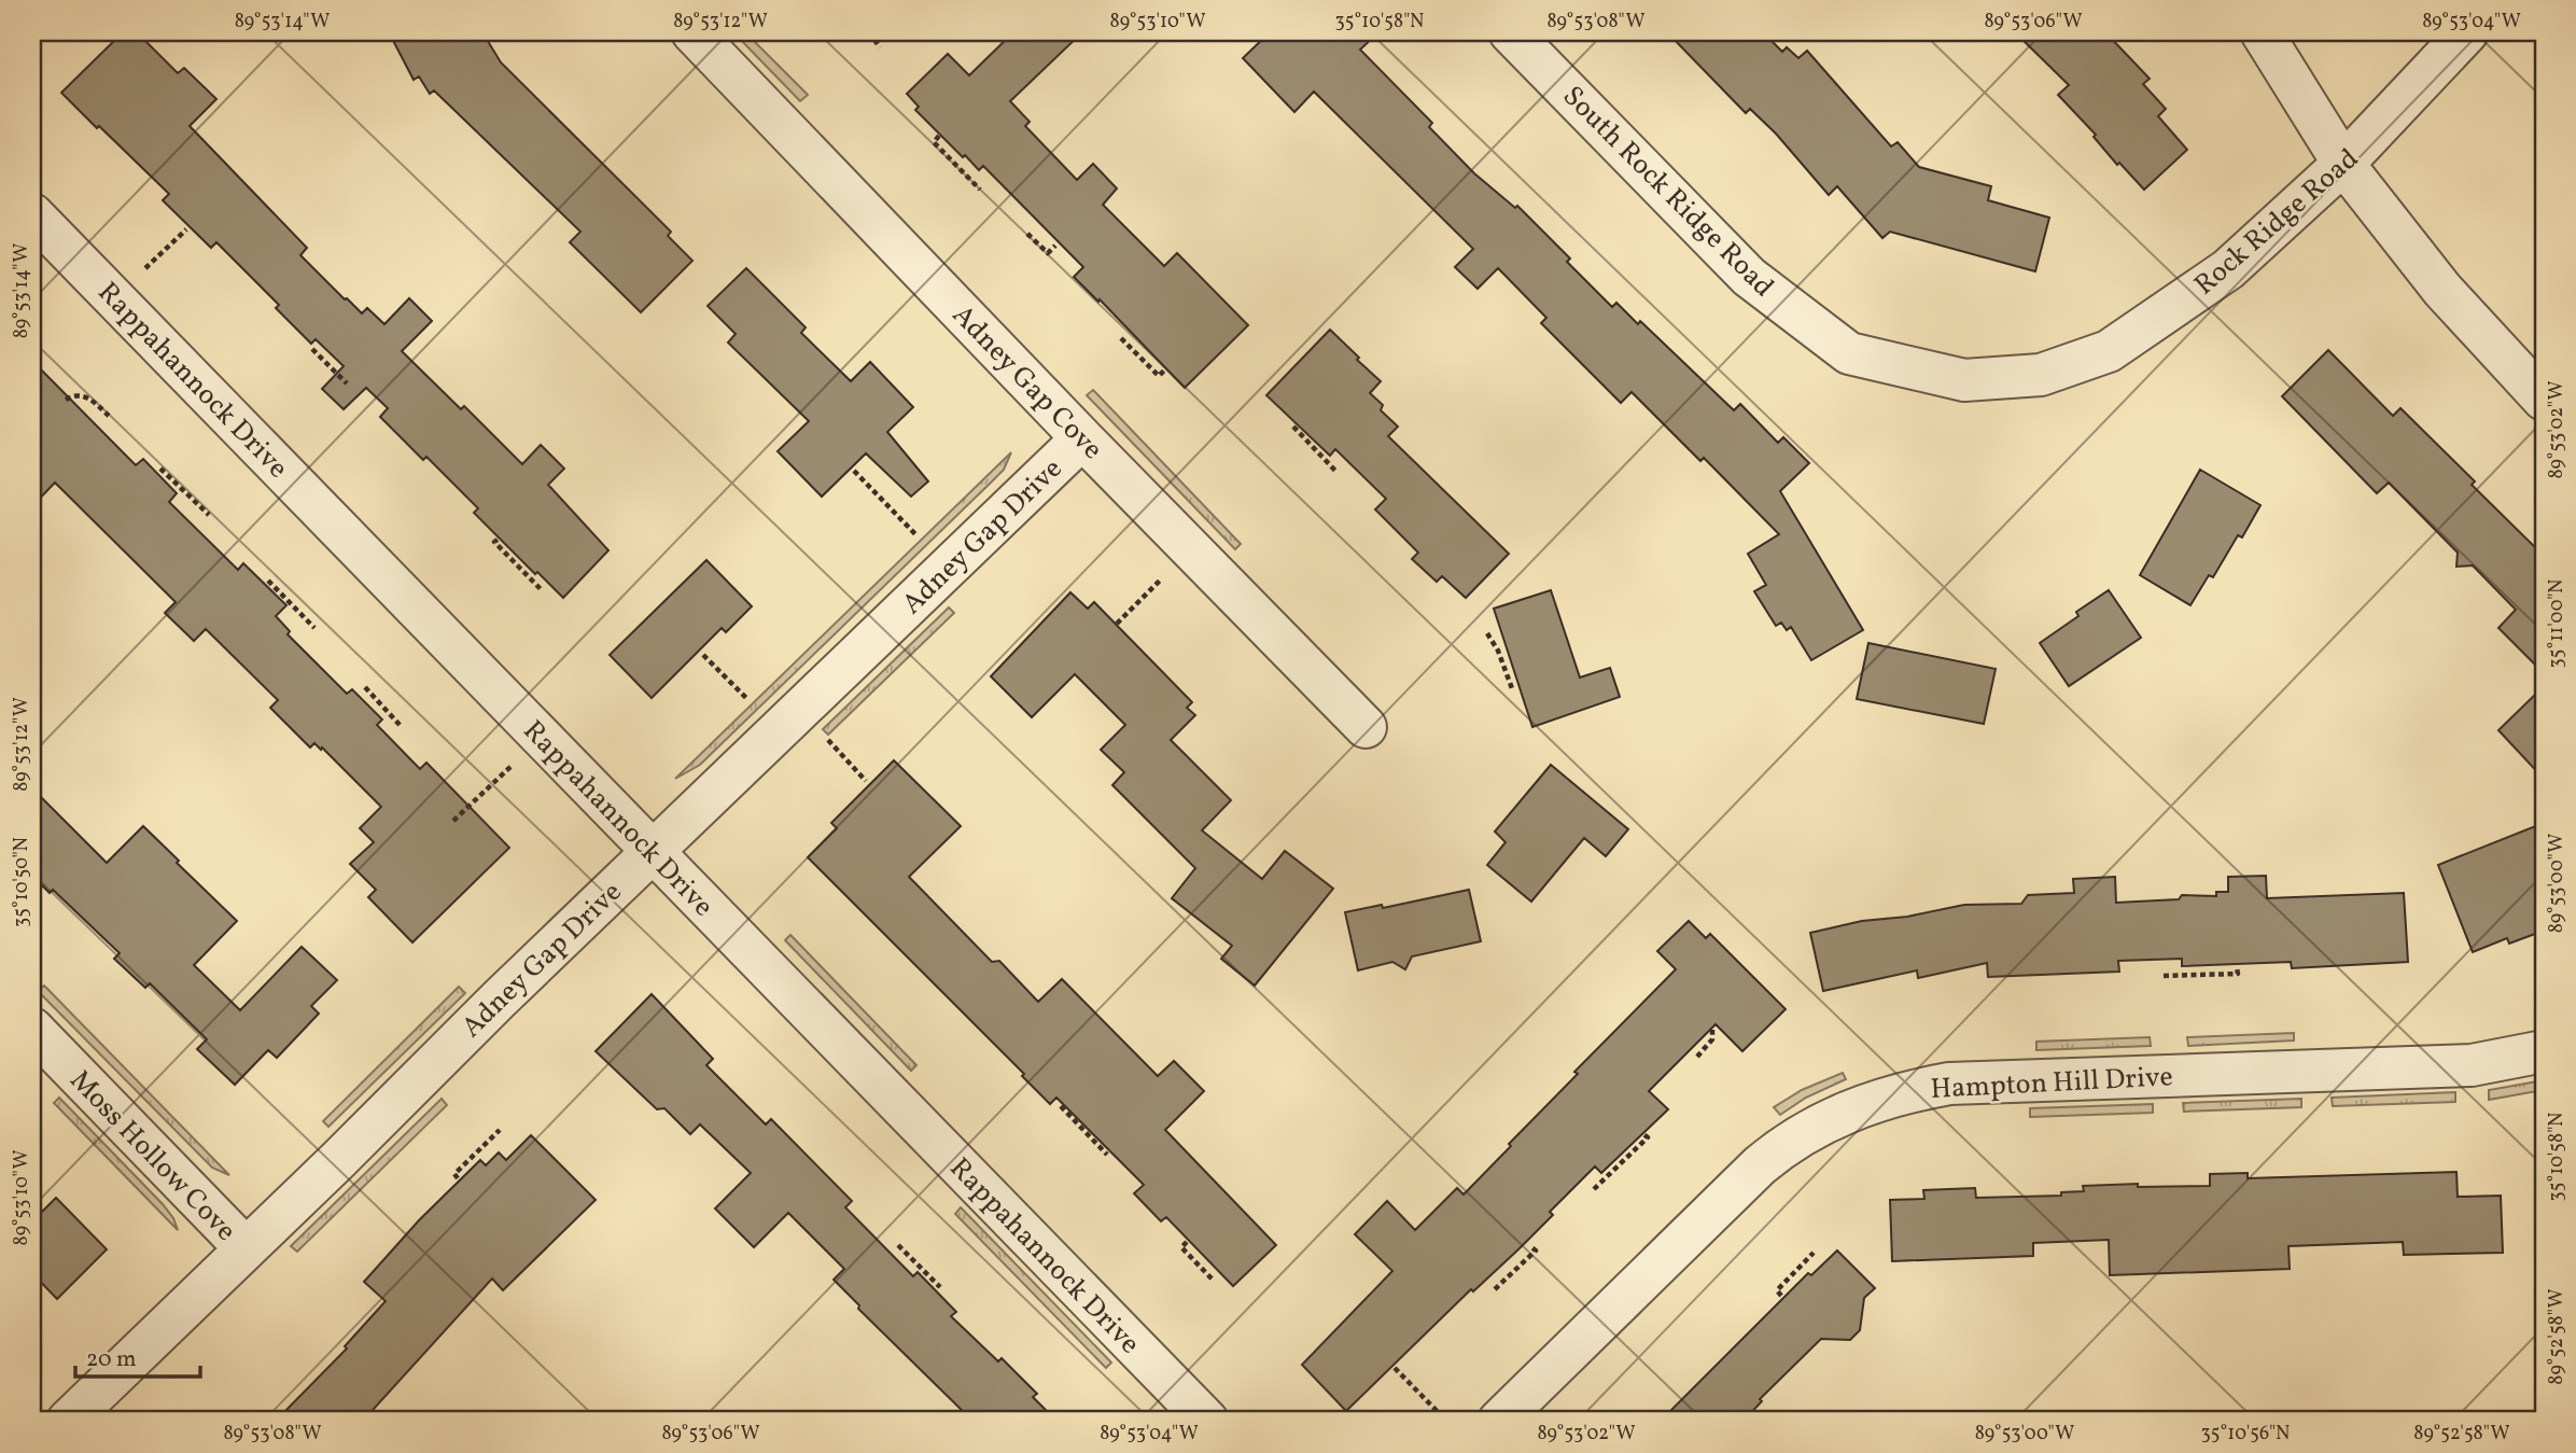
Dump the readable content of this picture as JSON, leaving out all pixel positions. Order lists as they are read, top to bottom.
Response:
{
  "streets": {
    "street": [
      "South Rock Ridge Road",
      "Rock Ridge Road",
      "Rappahannock Drive",
      "Adney Gap Cove",
      "Adney Gap Drive",
      "Hampton Hill Drive",
      "Moss Hollow Cove"
    ]
  },
  "crossings": [
    ["South Rock Ridge Road", "Rock Ridge Road"],
    ["Rappahannock Drive", "Adney Gap Drive"],
    ["Adney Gap Cove", "Adney Gap Drive"],
    ["Adney Gap Drive", "Moss Hollow Cove"]
  ],
  "scale_bar": "20 m",
  "coordinates": [
    "89°53'14\"W",
    "89°53'12\"W",
    "89°53'10\"W",
    "35°10'58\"N",
    "89°53'08\"W",
    "89°53'06\"W",
    "89°53'04\"W",
    "89°53'02\"W",
    "35°11'00\"N",
    "35°10'50\"N",
    "89°53'00\"W",
    "89°52'58\"W",
    "35°10'56\"N"
  ]
}
